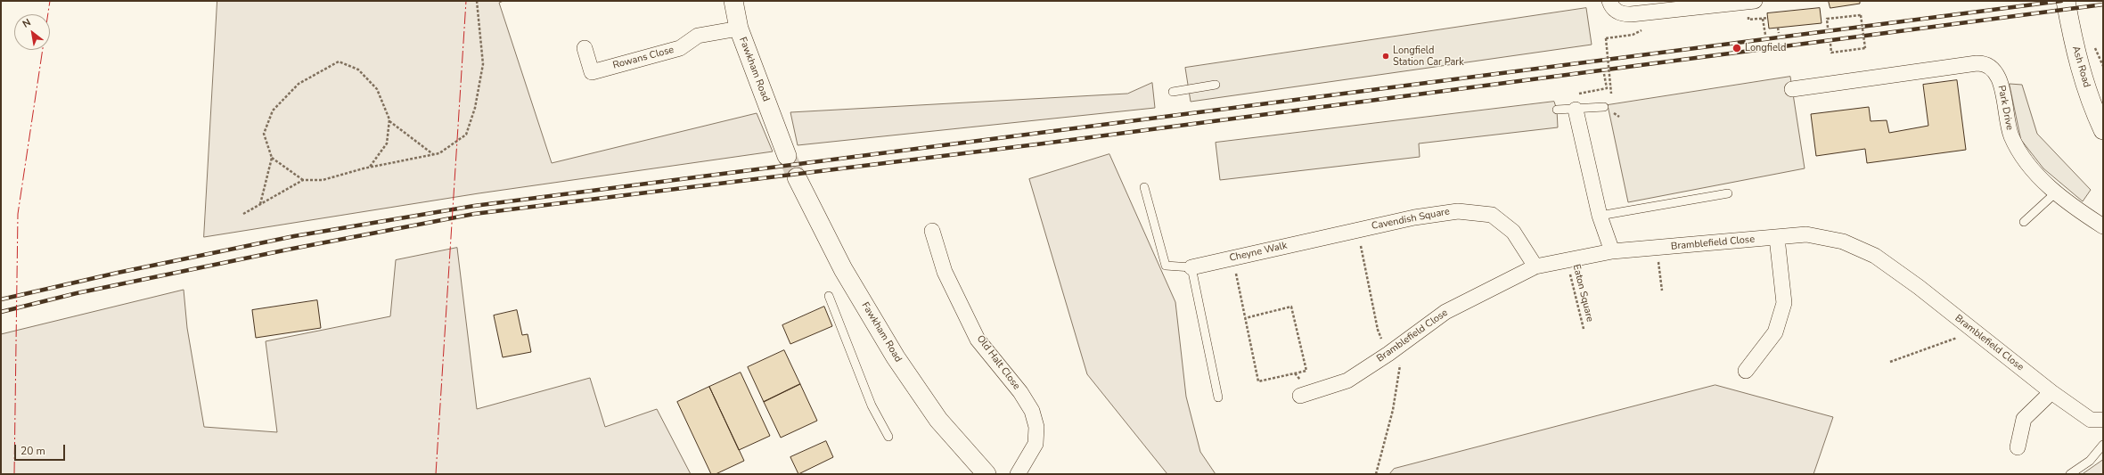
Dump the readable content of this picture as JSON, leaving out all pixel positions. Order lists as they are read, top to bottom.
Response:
{
  "streets": {
    "street": [
      "Rowans Close",
      "Ash Road",
      "Fawkham Road",
      "Park Drive",
      "Cavendish Square",
      "Bramblefield Close",
      "Cheyne Walk",
      "Old Halt Close"
    ],
    "path": ["Eaton Square"]
  },
  "crossings": [
    ["Rowans Close", "Fawkham Road"],
    ["Cavendish Square", "Bramblefield Close"],
    ["Cavendish Square", "Cheyne Walk"],
    ["Bramblefield Close", "Eaton Square"]
  ],
  "places": ["Longfield", "Longfield Station Car Park"],
  "scale_bar": "20 m",
  "north": "top left"
}
